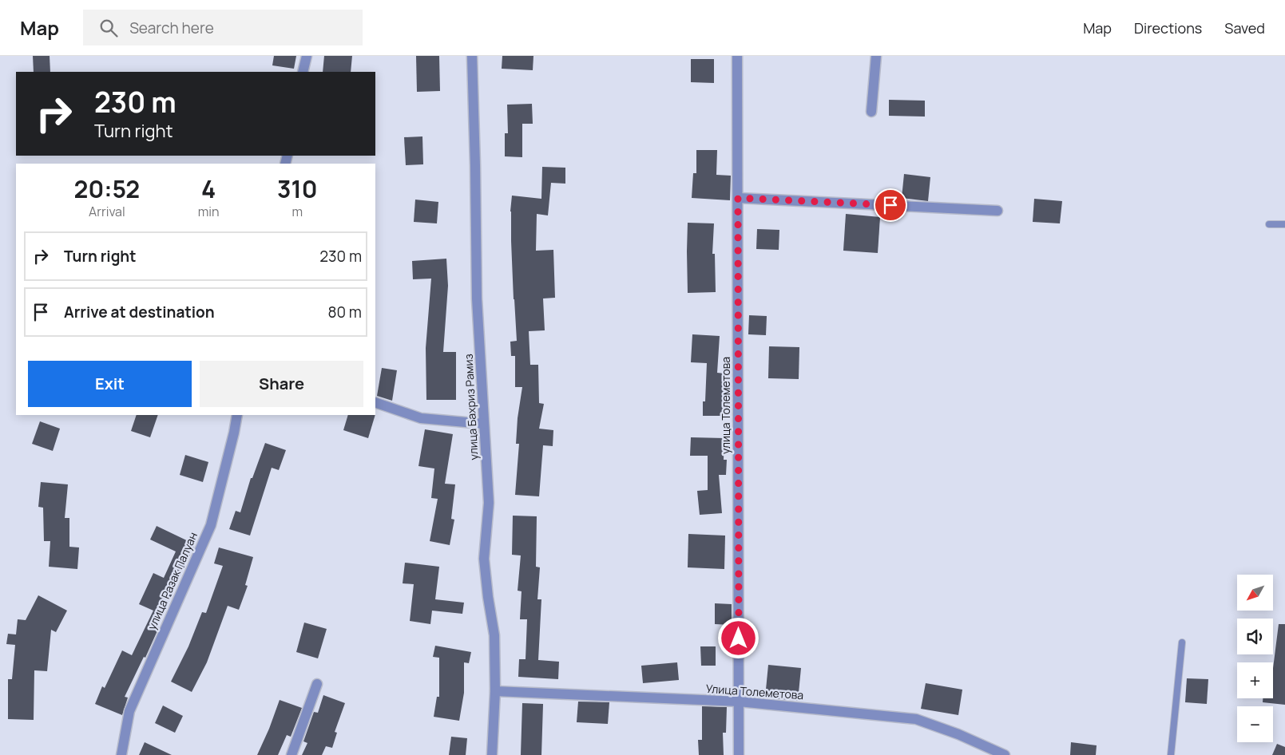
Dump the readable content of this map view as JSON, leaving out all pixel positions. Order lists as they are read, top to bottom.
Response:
{
  "streets": {
    "street": [
      "улица Толеметова",
      "улица Бахриз Рамиз",
      "улица Разак Палуан",
      "Улица Толеметова"
    ]
  },
  "crossings": [
    ["улица Толеметова", "Улица Толеметова"],
    ["улица Бахриз Рамиз", "Улица Толеметова"]
  ],
  "north": "bottom left",
  "page": {
    "header": "Map",
    "search": "Search here",
    "nav": ["Map", "Directions", "Saved"],
    "turn": ["230 m", "Turn right"],
    "eta": [
      "20:52",
      "Arrival",
      "4",
      "min",
      "310",
      "m"
    ],
    "list": [
      {
        "name": "Turn right",
        "value": "230 m"
      },
      {
        "name": "Arrive at destination",
        "value": "80 m"
      }
    ],
    "buttons": ["Exit", "Share"],
    "map_buttons": ["+", "−"]
  }
}
